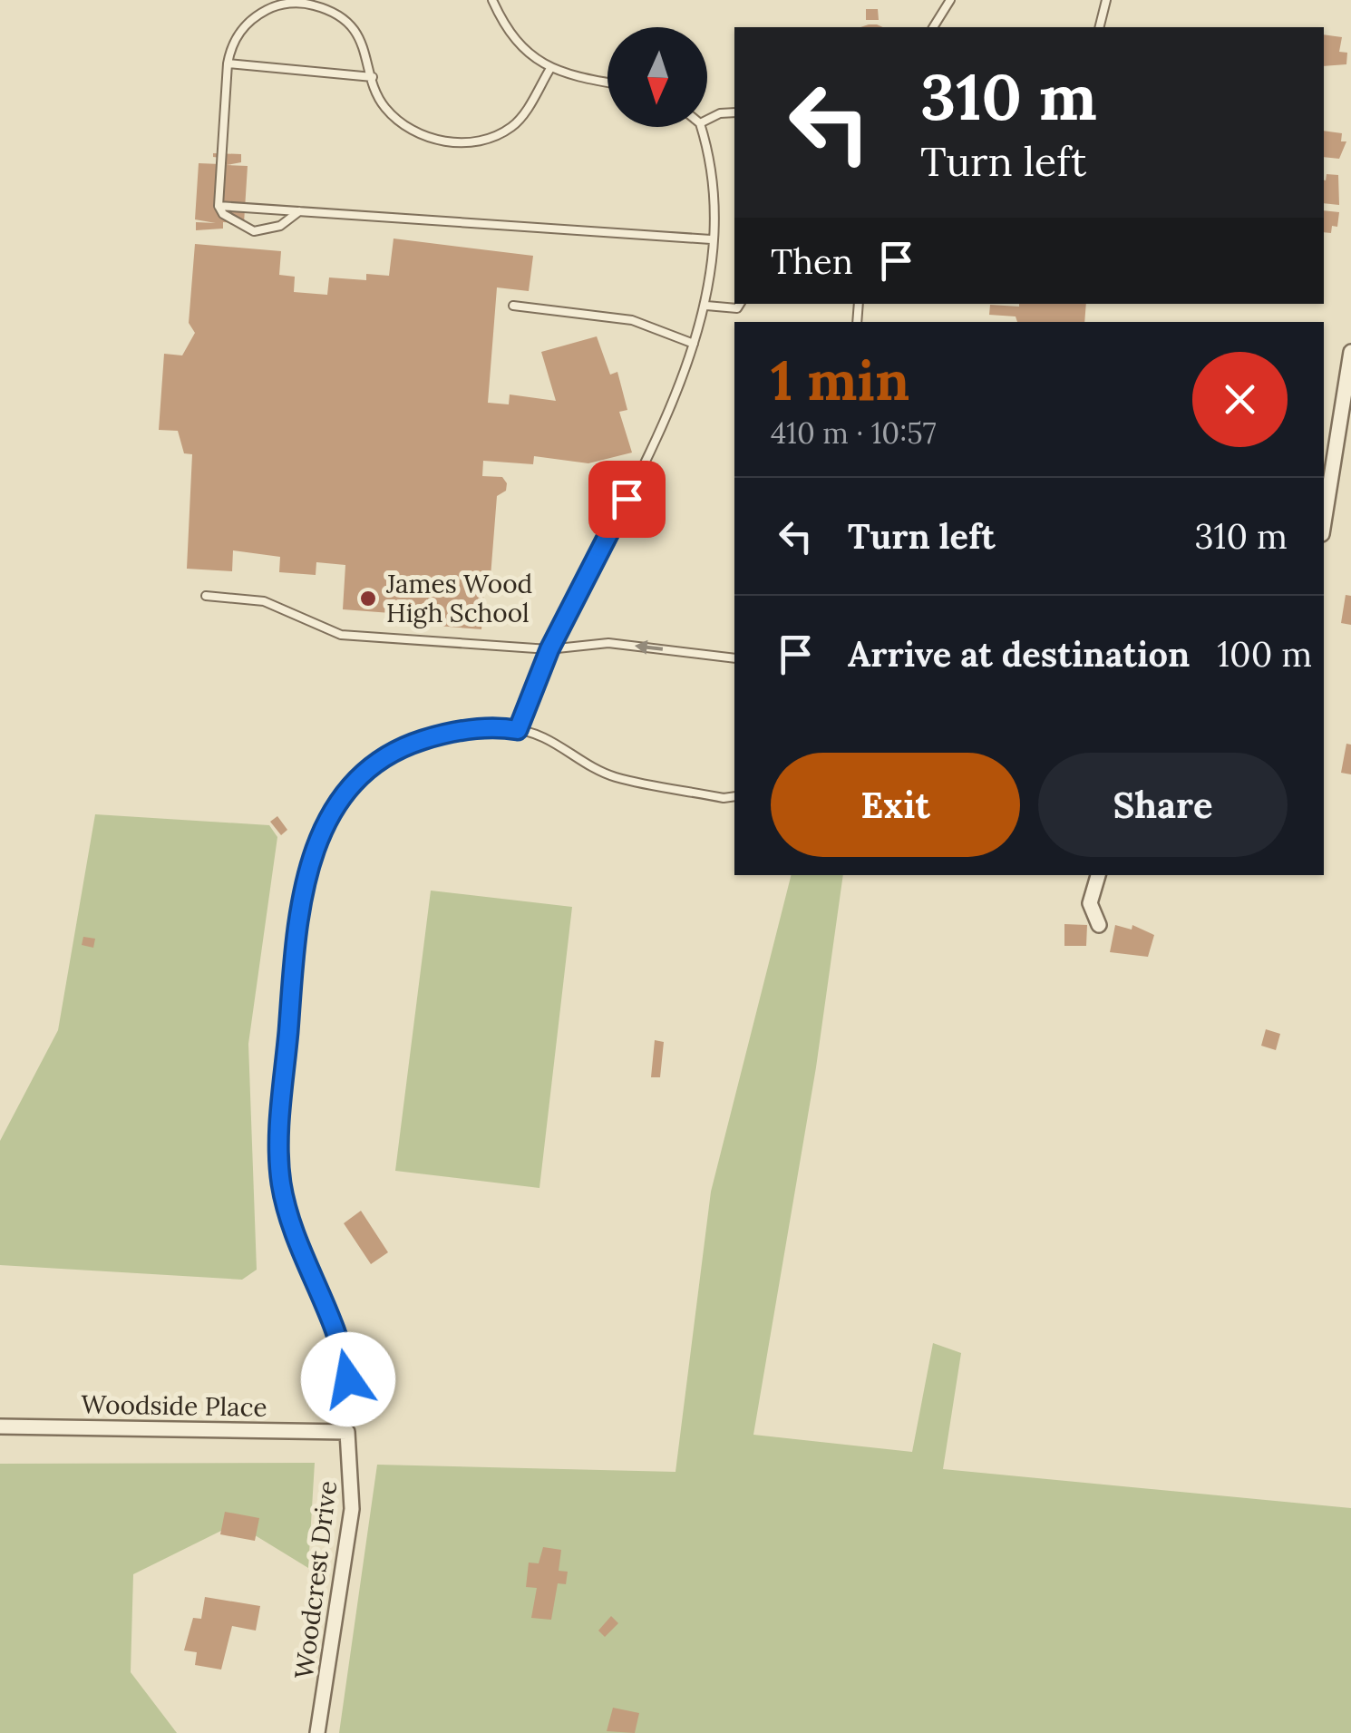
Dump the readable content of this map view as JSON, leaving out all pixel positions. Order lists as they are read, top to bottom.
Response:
{
  "streets": {
    "street": ["Woodside Place", "Woodcrest Drive"]
  },
  "crossings": [
    ["Woodside Place", "Woodcrest Drive"]
  ],
  "places": ["James Wood High School"],
  "north": "bottom",
  "page": {
    "turn": ["310 m", "Turn left"],
    "then": "Then",
    "heading": ["1 min", "410 m · 10:57"],
    "list": [
      {
        "name": "Turn left",
        "value": "310 m"
      },
      {
        "name": "Arrive at destination",
        "value": "100 m"
      }
    ],
    "buttons": ["Exit", "Share"]
  }
}
